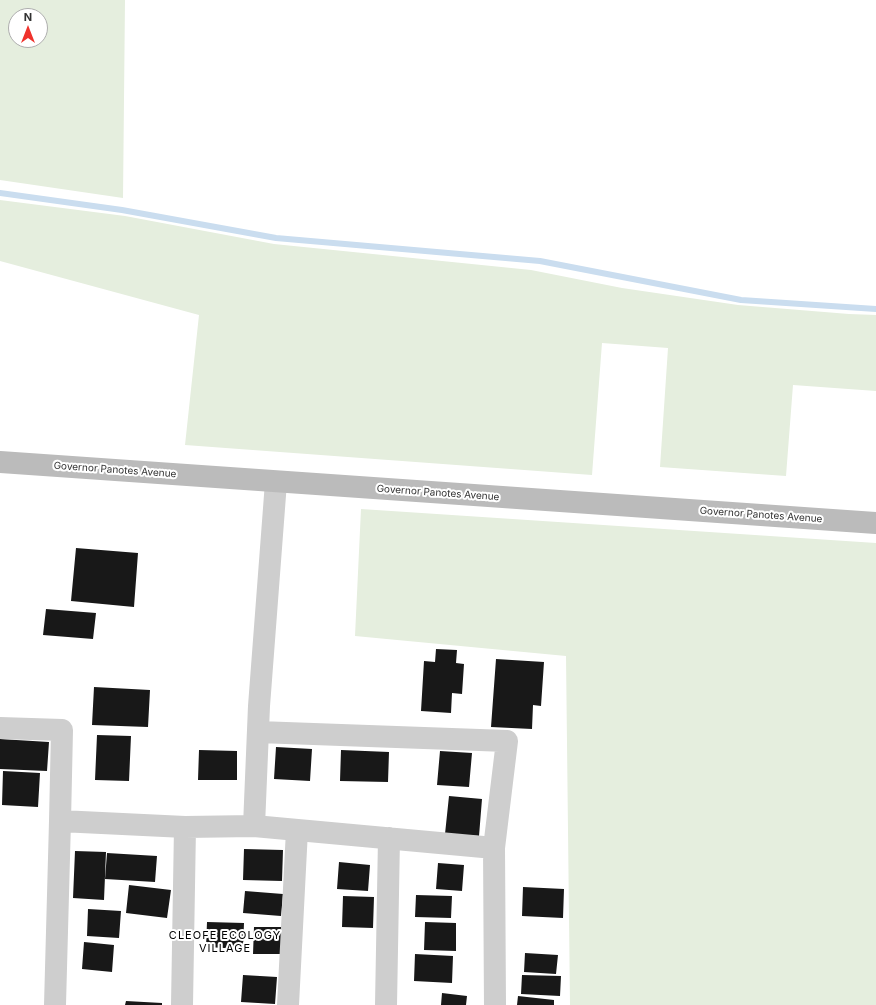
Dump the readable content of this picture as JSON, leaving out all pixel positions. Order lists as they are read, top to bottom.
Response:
{
  "streets": {
    "main road": ["Governor Panotes Avenue"]
  },
  "districts": ["CLEOFE ECOLOGY VILLAGE"],
  "north": "top"
}
